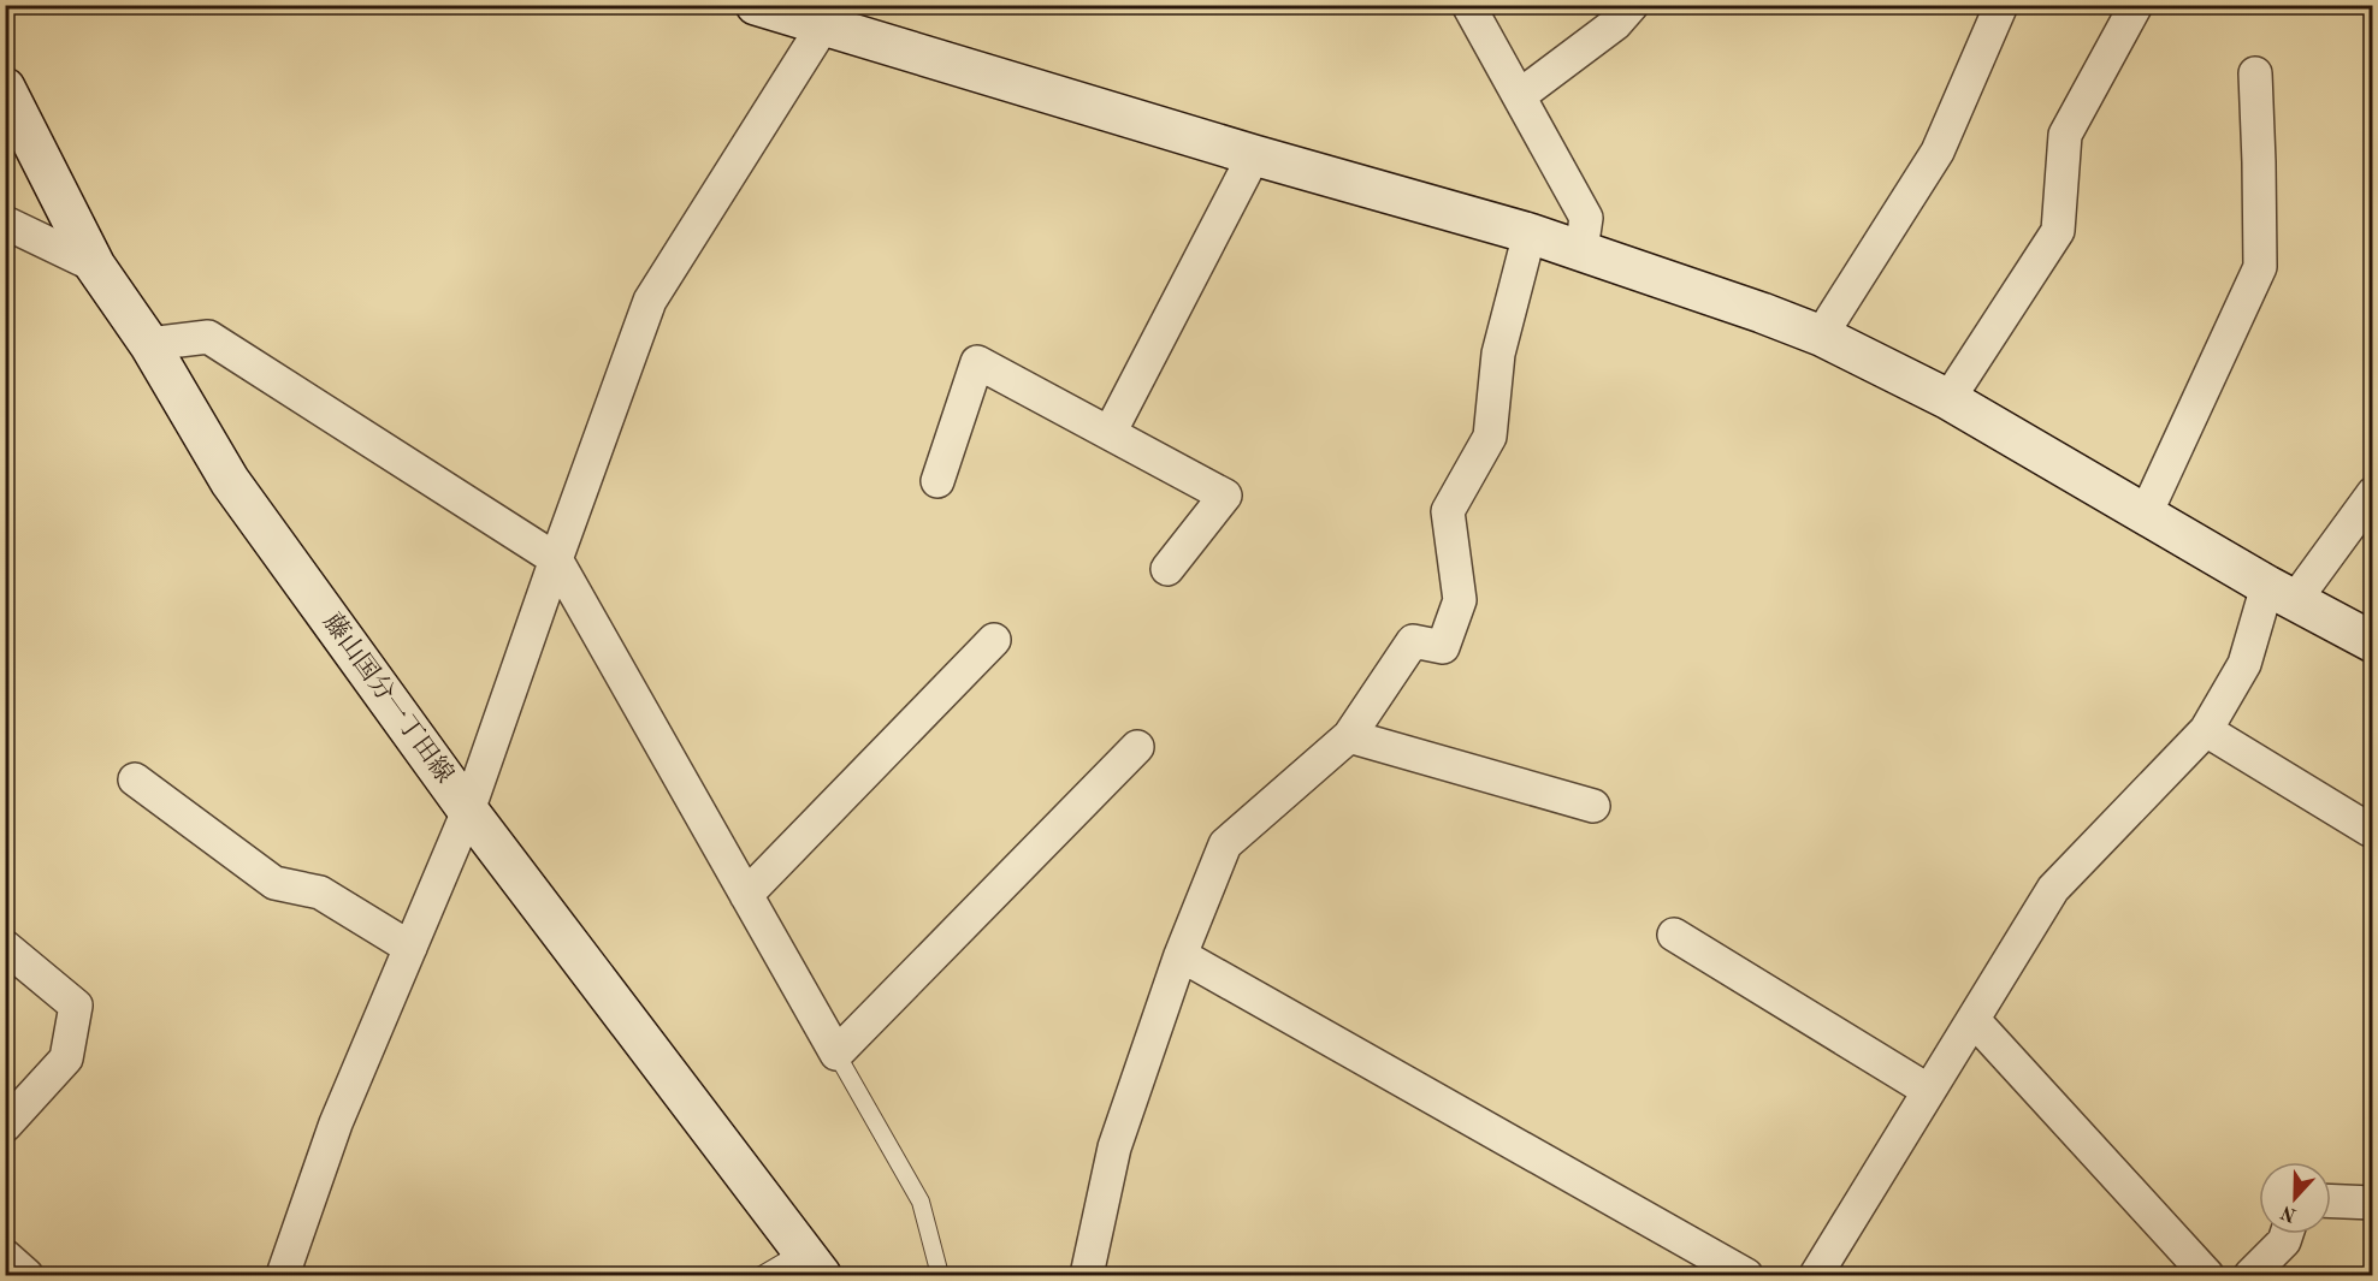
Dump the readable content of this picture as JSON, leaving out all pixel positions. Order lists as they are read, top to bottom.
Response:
{
  "streets": {
    "street": ["藤山国分一丁田線"]
  },
  "north": "bottom"
}
